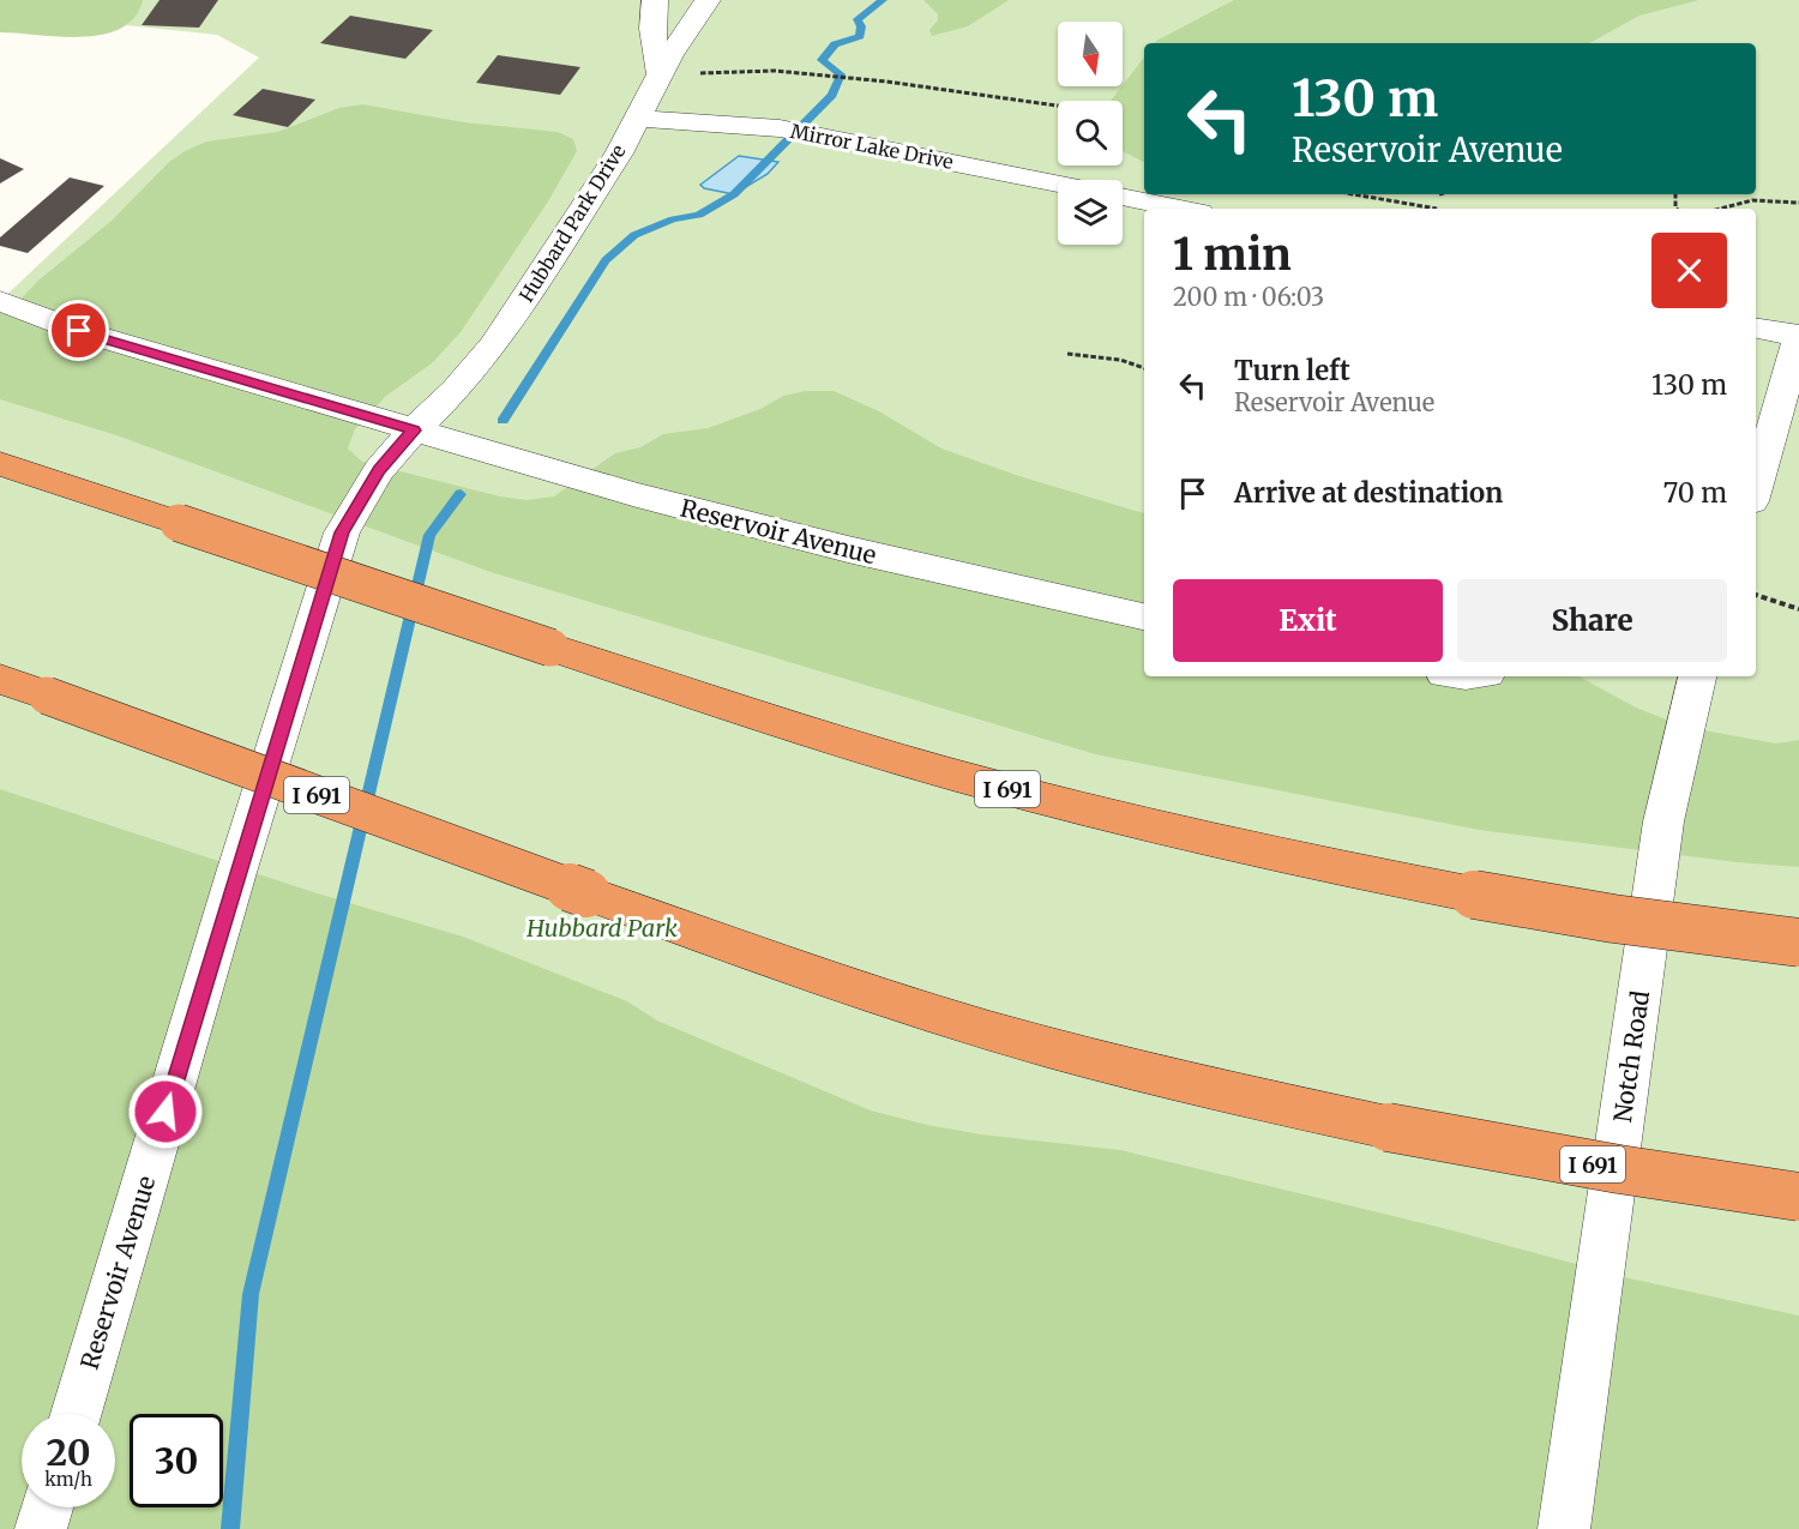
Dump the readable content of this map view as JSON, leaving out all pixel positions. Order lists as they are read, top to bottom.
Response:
{
  "streets": {
    "highway": ["I 691"],
    "street": [
      "Mirror Lake Drive",
      "Hubbard Park Drive",
      "Reservoir Avenue",
      "Notch Road"
    ]
  },
  "crossings": [
    ["Mirror Lake Drive", "Hubbard Park Drive"],
    ["Hubbard Park Drive", "Reservoir Avenue"]
  ],
  "parks": ["Hubbard Park"],
  "north": "bottom",
  "page": {
    "turn": ["130 m", "Reservoir Avenue"],
    "heading": ["1 min", "200 m · 06:03"],
    "list": [
      {
        "name": "Turn left",
        "note": "Reservoir Avenue",
        "value": "130 m"
      },
      {
        "name": "Arrive at destination",
        "value": "70 m"
      }
    ],
    "buttons": ["Exit", "Share"],
    "speed": "20 km/h",
    "limit": "30"
  }
}
